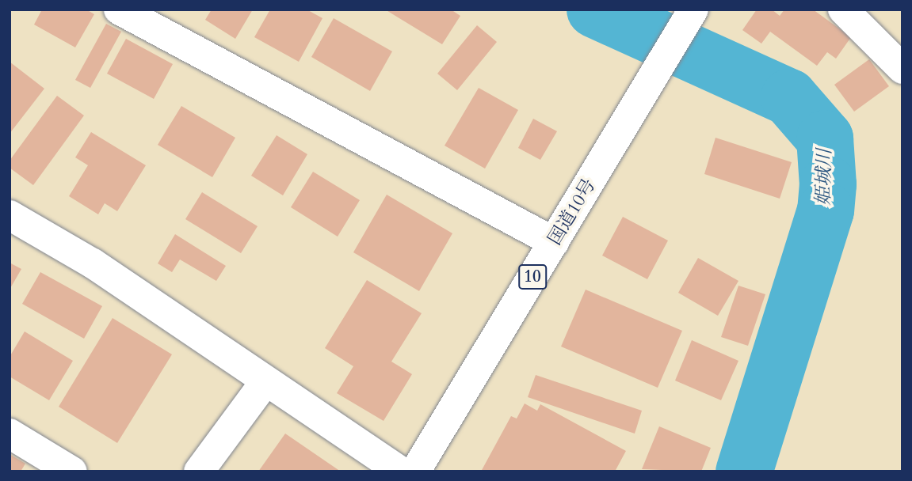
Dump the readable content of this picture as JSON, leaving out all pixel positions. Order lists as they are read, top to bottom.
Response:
{
  "streets": {
    "main road": ["国道10号", "10"]
  },
  "water": ["姫城川"]
}
